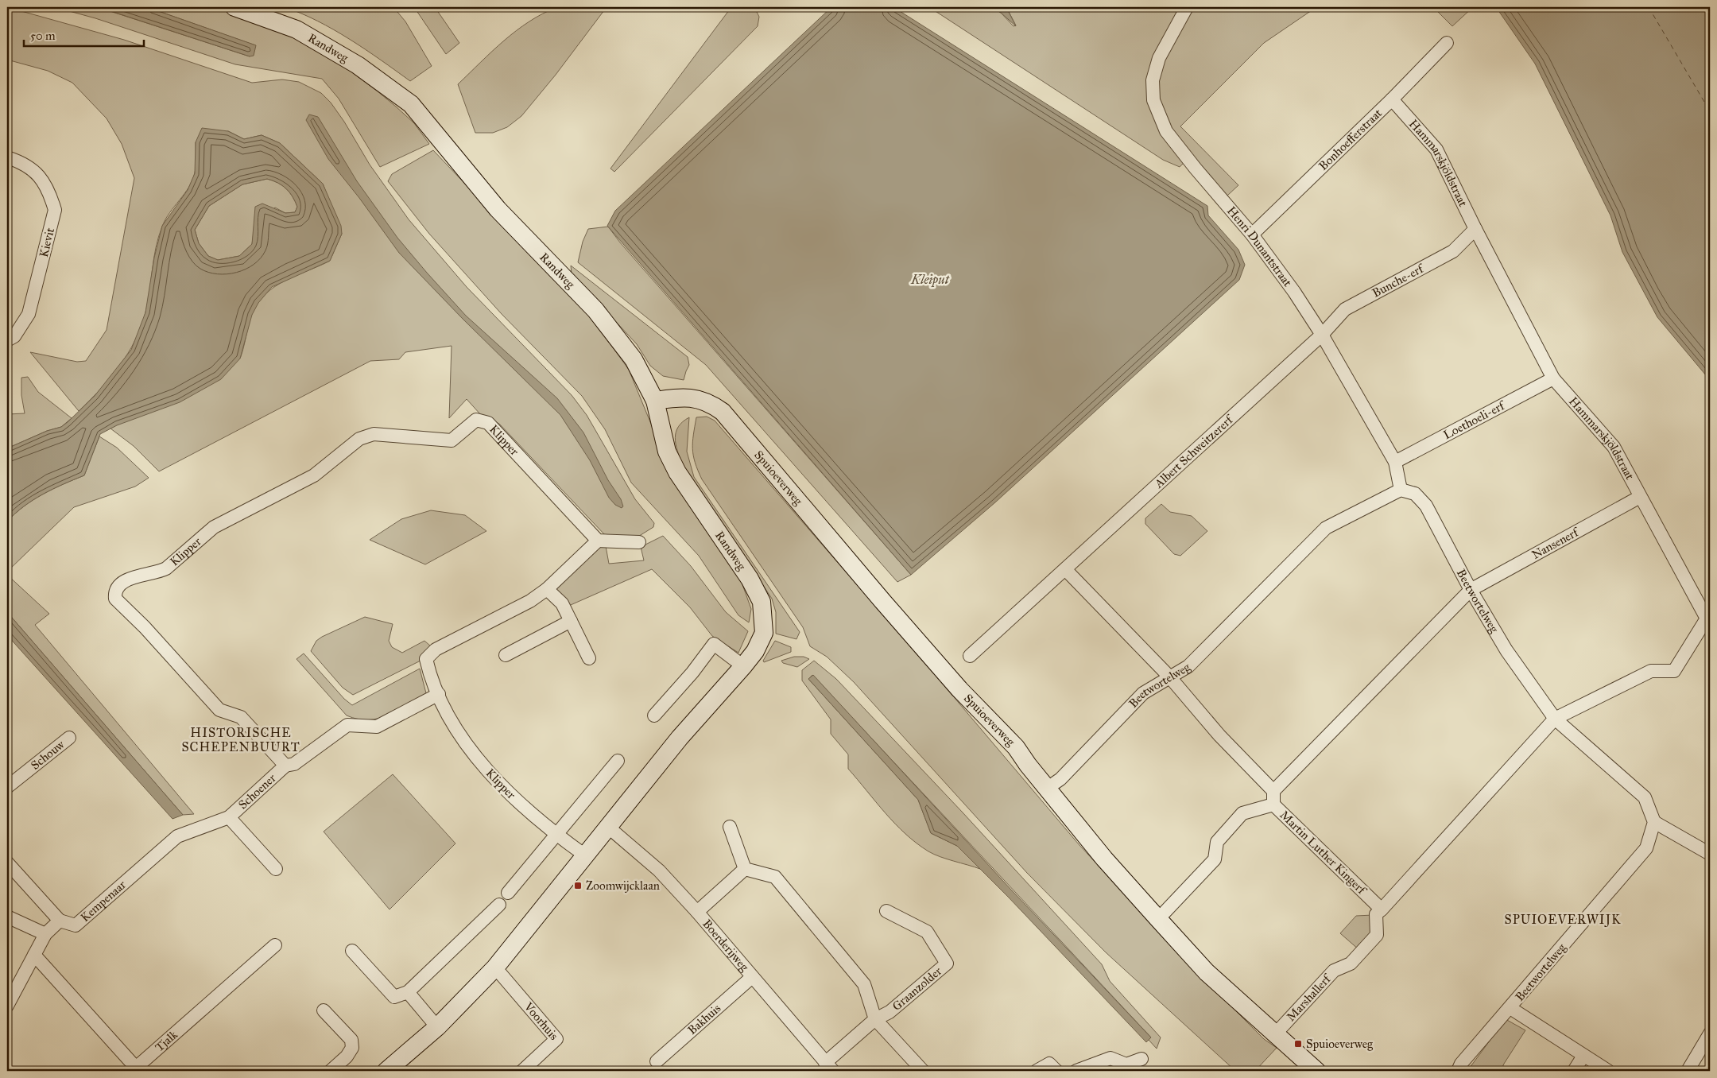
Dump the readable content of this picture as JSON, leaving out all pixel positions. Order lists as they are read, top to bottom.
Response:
{
  "streets": {
    "street": [
      "Randweg",
      "Bonhoefferstraat",
      "Hammarskjöldstraat",
      "Kievit",
      "Henri Dunantstraat",
      "Bunche-erf",
      "Loethoeli-erf",
      "Klipper",
      "Albert Schweitzererf",
      "Spuioeverweg",
      "Nansenerf",
      "Beetwortelweg",
      "Schouw",
      "Schoener",
      "Martin Luther Kingerf",
      "Kempenaar",
      "Boerderijweg",
      "Graanzolder",
      "Marshallerf",
      "Bakhuis",
      "Voorhuis",
      "Tjalk"
    ]
  },
  "crossings": [
    ["Randweg", "Spuioeverweg"],
    ["Bonhoefferstraat", "Hammarskjöldstraat"],
    ["Bonhoefferstraat", "Henri Dunantstraat"],
    ["Hammarskjöldstraat", "Bunche-erf"],
    ["Hammarskjöldstraat", "Loethoeli-erf"],
    ["Hammarskjöldstraat", "Nansenerf"],
    ["Hammarskjöldstraat", "Beetwortelweg"],
    ["Henri Dunantstraat", "Bunche-erf"],
    ["Henri Dunantstraat", "Loethoeli-erf"],
    ["Henri Dunantstraat", "Albert Schweitzererf"],
    ["Henri Dunantstraat", "Beetwortelweg"],
    ["Bunche-erf", "Albert Schweitzererf"],
    ["Klipper", "Schoener"],
    ["Spuioeverweg", "Beetwortelweg"],
    ["Spuioeverweg", "Marshallerf"],
    ["Nansenerf", "Beetwortelweg"],
    ["Schoener", "Kempenaar"],
    ["Martin Luther Kingerf", "Marshallerf"],
    ["Boerderijweg", "Graanzolder"],
    ["Boerderijweg", "Bakhuis"]
  ],
  "districts": ["HISTORISCHE SCHEPENBUURT", "SPUIOEVERWIJK"],
  "water": ["Kleiput"],
  "places": {
    "transit": ["Zoomwijcklaan", "Spuioeverweg"]
  },
  "scale_bar": "50 m"
}
